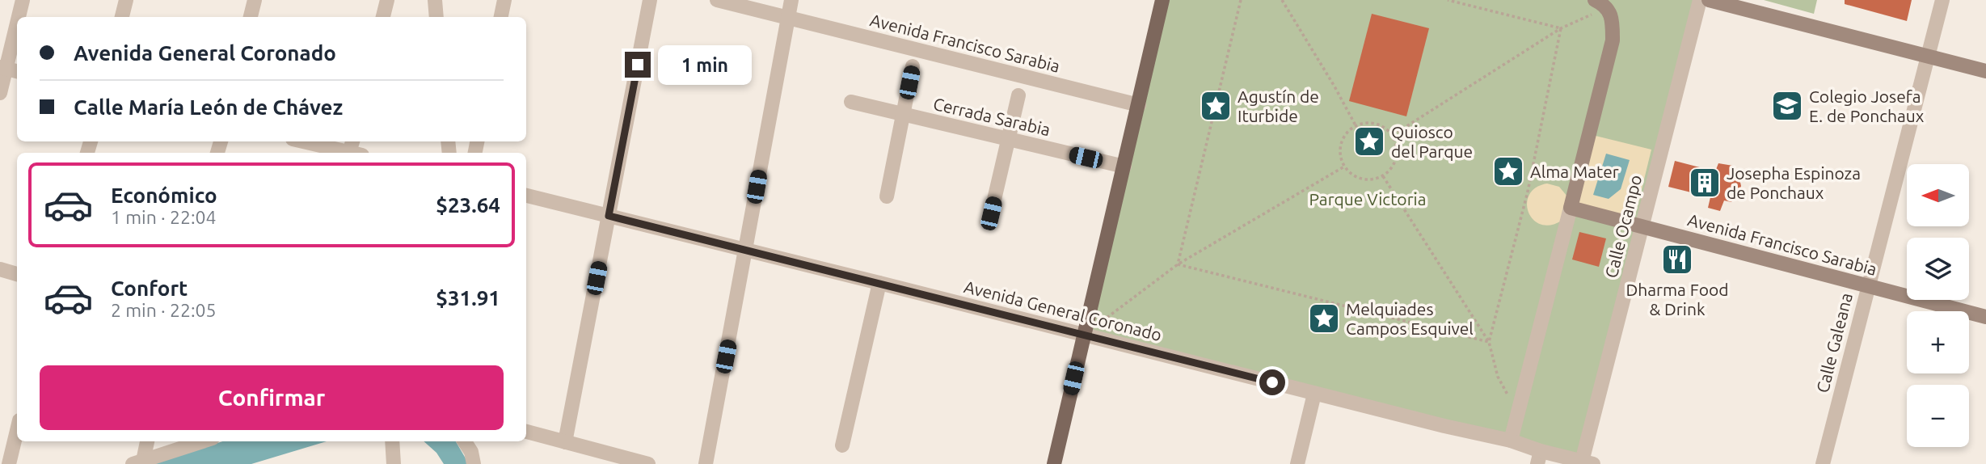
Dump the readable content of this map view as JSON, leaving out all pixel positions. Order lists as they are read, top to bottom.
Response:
{
  "streets": {
    "main road": ["Avenida Francisco Sarabia"],
    "street": [
      "Cerrada Sarabia",
      "Calle Ocampo",
      "Avenida General Coronado",
      "Calle Galeana"
    ]
  },
  "crossings": [
    ["Avenida Francisco Sarabia", "Calle Ocampo"],
    ["Avenida Francisco Sarabia", "Calle Galeana"],
    ["Calle Ocampo", "Avenida General Coronado"]
  ],
  "parks": ["Parque Victoria"],
  "places": {
    "place": [
      "Agustín de Iturbide",
      "Quiosco del Parque",
      "Alma Mater",
      "Melquiades Campos Esquivel"
    ],
    "school or university": ["Colegio Josefa E. de Ponchaux"],
    "building": ["Josepha Espinoza de Ponchaux"],
    "restaurant": ["Dharma Food & Drink"]
  },
  "north": "left",
  "page": {
    "banner": ["Avenida General Coronado", "Calle María León de Chávez"],
    "bubble": "1 min",
    "list": [
      {
        "name": "Económico",
        "note": "1 min · 22:04",
        "value": "$23.64"
      },
      {
        "name": "Confort",
        "note": "2 min · 22:05",
        "value": "$31.91"
      }
    ],
    "map_buttons": ["+", "−"],
    "buttons": "Confirmar"
  }
}
